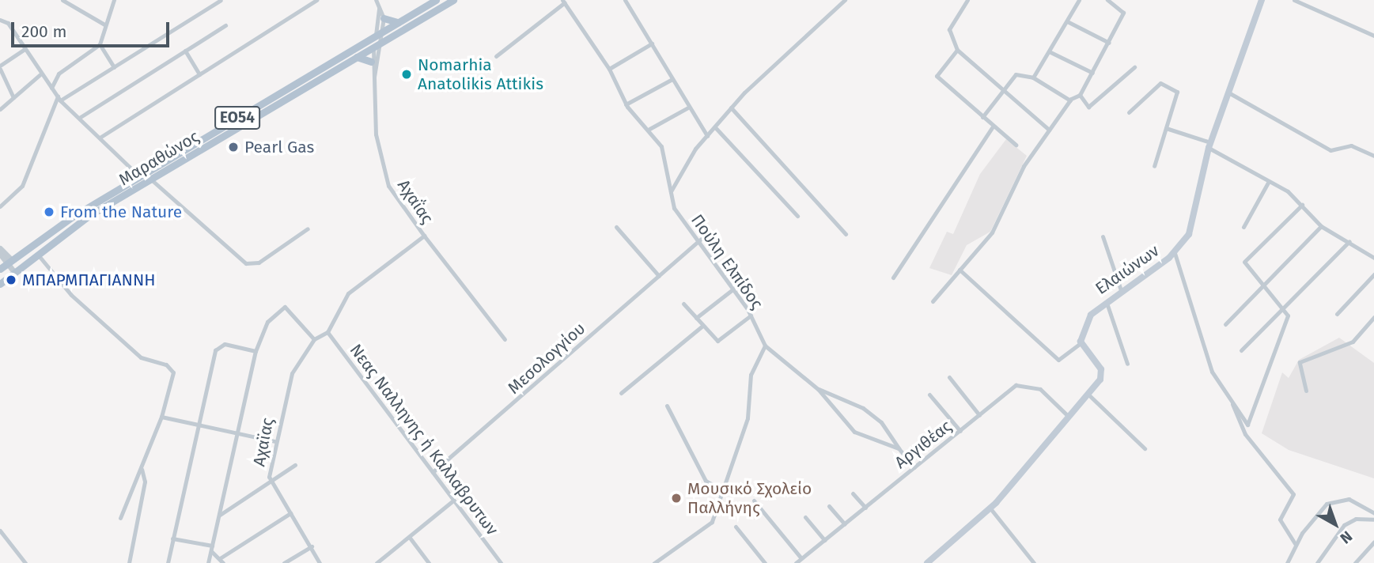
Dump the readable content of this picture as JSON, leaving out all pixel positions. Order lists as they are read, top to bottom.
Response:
{
  "streets": {
    "main road": ["ΕΟ54", "Μαραθώνος", "Ελαιώνων"],
    "street": [
      "Αχαΐας",
      "Πούλη Ελπίδος",
      "Μεσολογγίου",
      "Νεας Nαλληνης ή Καλλαβρυτων",
      "Αχαϊας",
      "Αργιθέας"
    ]
  },
  "crossings": [
    ["Μαραθώνος", "Αχαΐας"],
    ["Αχαΐας", "Νεας Nαλληνης ή Καλλαβρυτων"],
    ["Αχαΐας", "Αχαϊας"],
    ["Πούλη Ελπίδος", "Μεσολογγίου"],
    ["Μεσολογγίου", "Νεας Nαλληνης ή Καλλαβρυτων"],
    ["Νεας Nαλληνης ή Καλλαβρυτων", "Αχαϊας"]
  ],
  "places": [
    "Nomarhia Anatolikis Attikis",
    "Pearl Gas",
    "From the Nature",
    "ΜΠΑΡΜΠΑΓΙΑΝΝΗ",
    "Μουσικό Σχολείο Παλλήνης"
  ],
  "scale_bar": "200 m",
  "north": "bottom right"
}
